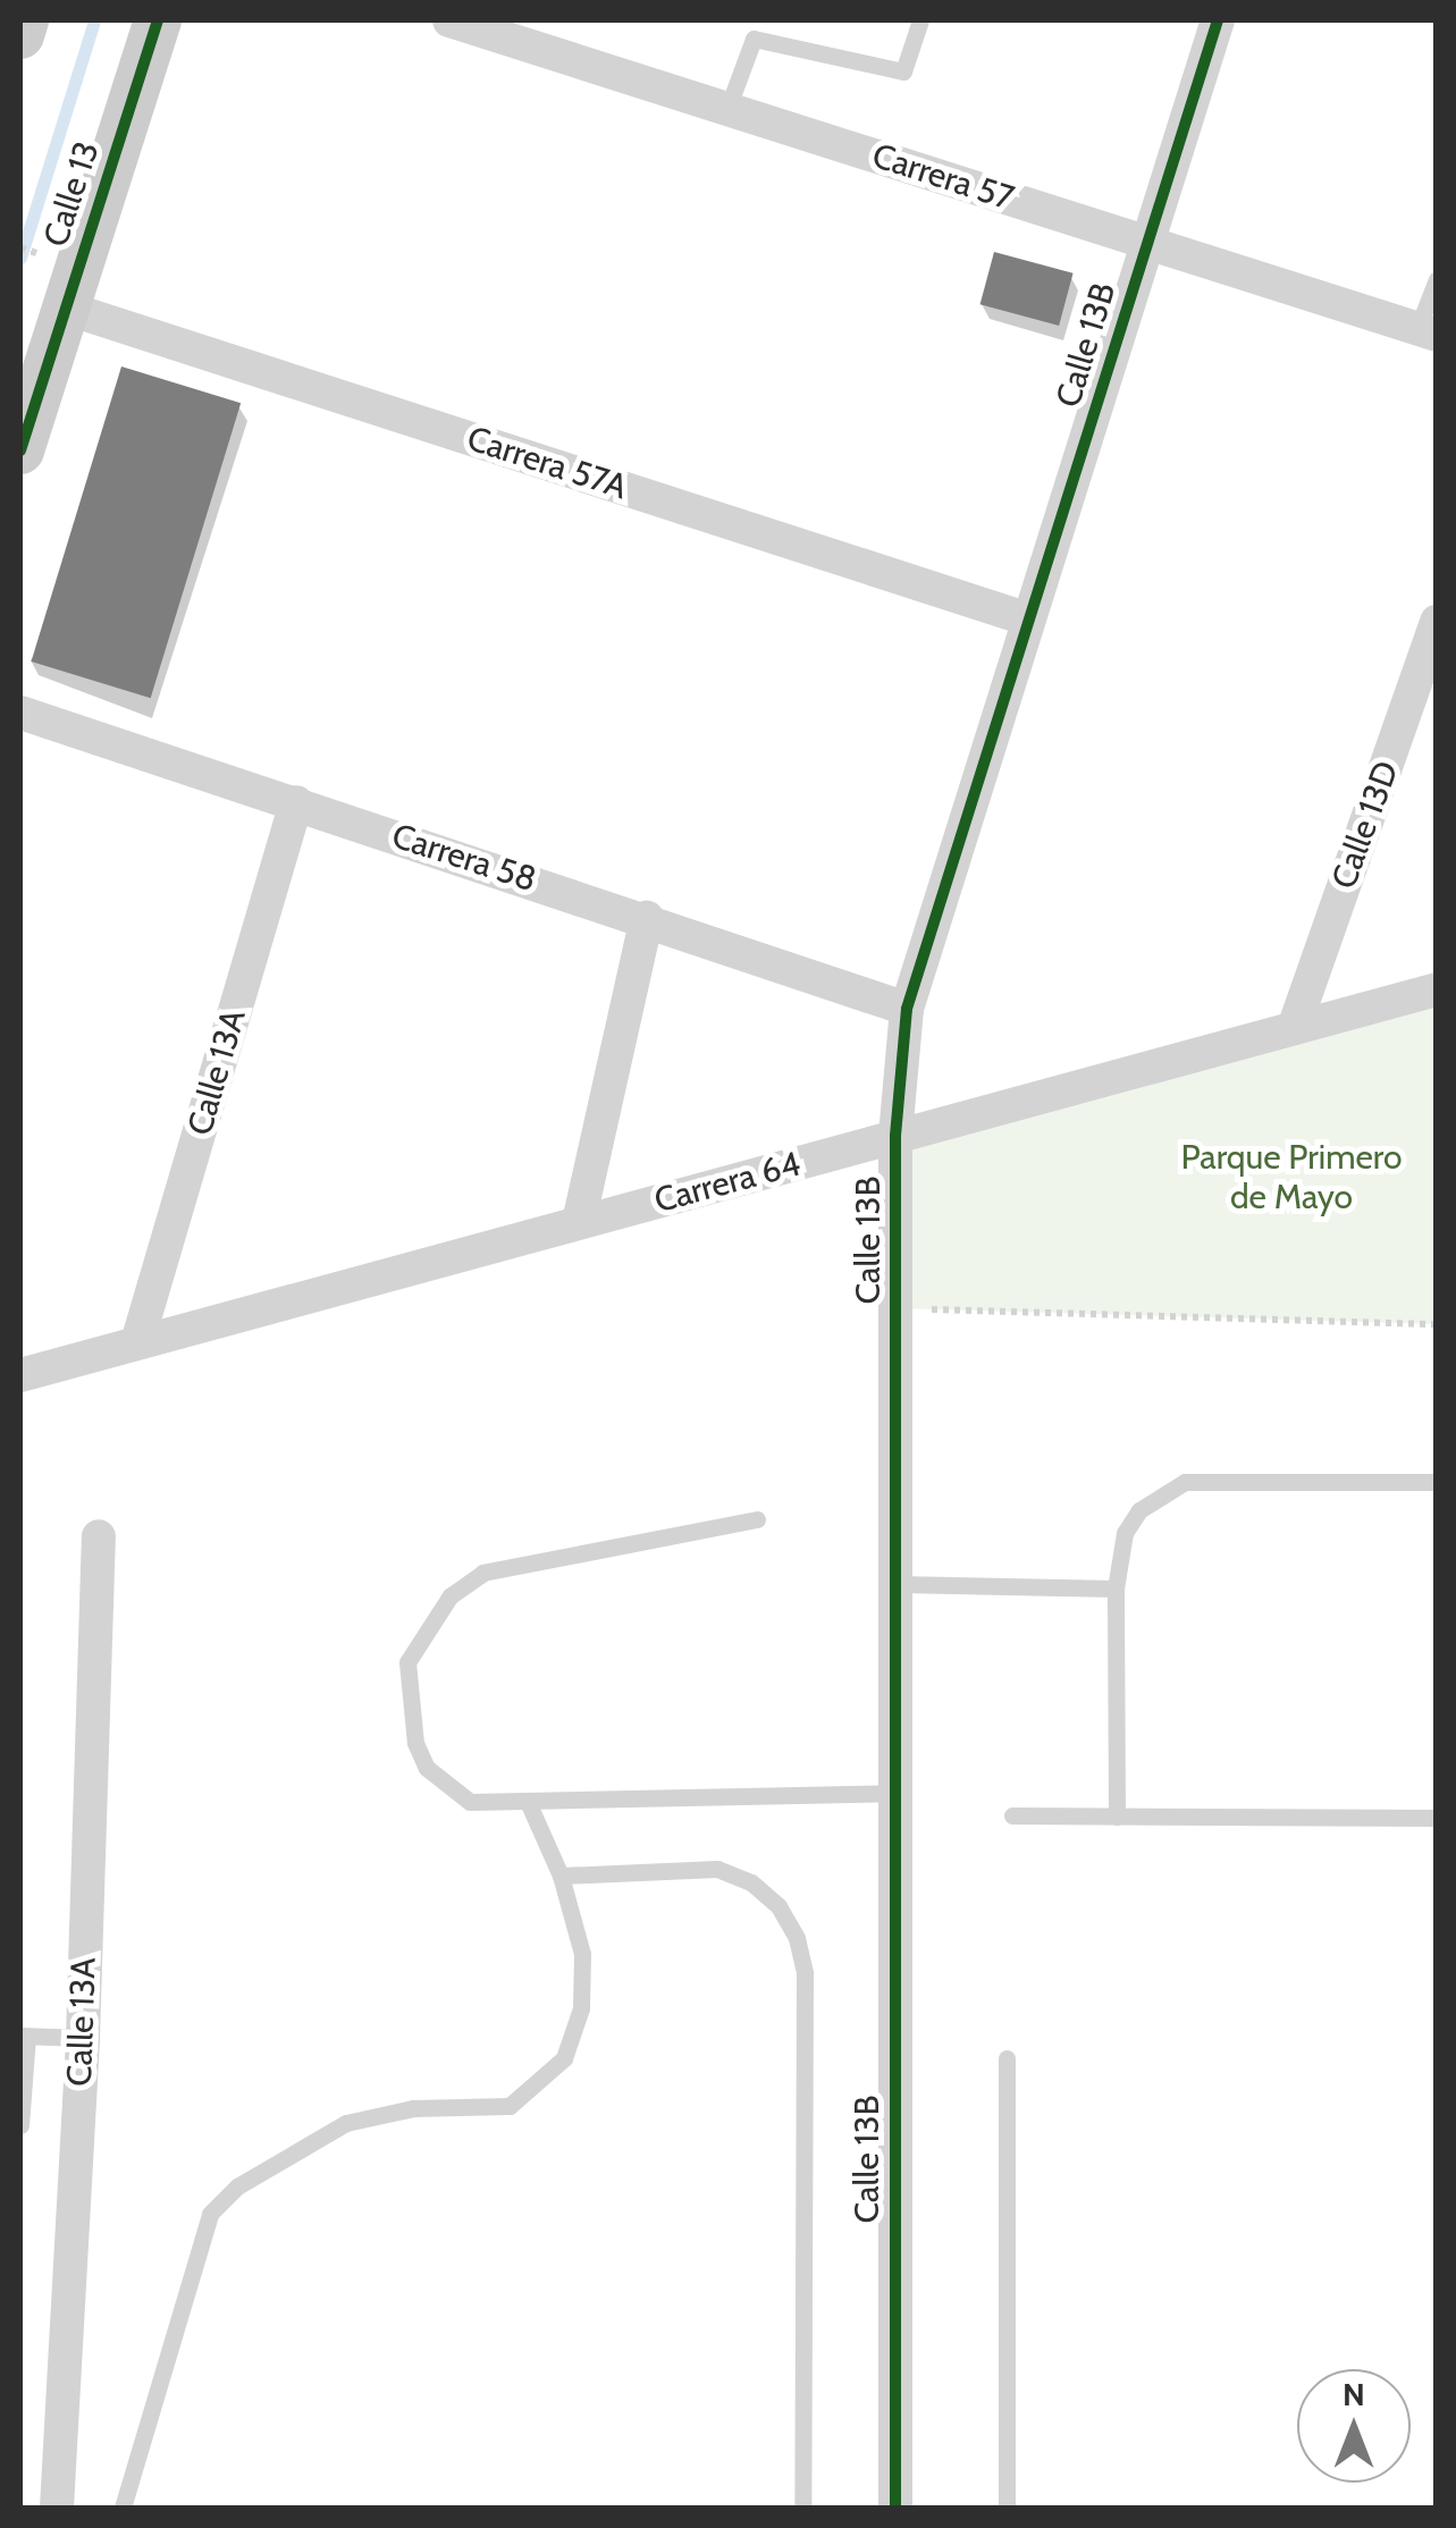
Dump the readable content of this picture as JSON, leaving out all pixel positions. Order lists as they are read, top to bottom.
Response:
{
  "streets": {
    "main road": ["Calle 13"],
    "street": [
      "Carrera 57",
      "Calle 13B",
      "Carrera 57A",
      "Calle 13D",
      "Carrera 58",
      "Calle 13A",
      "Carrera 64"
    ]
  },
  "crossings": [
    ["Carrera 57", "Calle 13B"],
    ["Calle 13", "Carrera 57A"],
    ["Calle 13B", "Carrera 57A"],
    ["Calle 13B", "Carrera 58"],
    ["Calle 13B", "Carrera 64"],
    ["Calle 13D", "Carrera 64"],
    ["Carrera 58", "Calle 13A"],
    ["Calle 13A", "Carrera 64"]
  ],
  "parks": ["Parque Primero de Mayo"],
  "north": "top"
}
